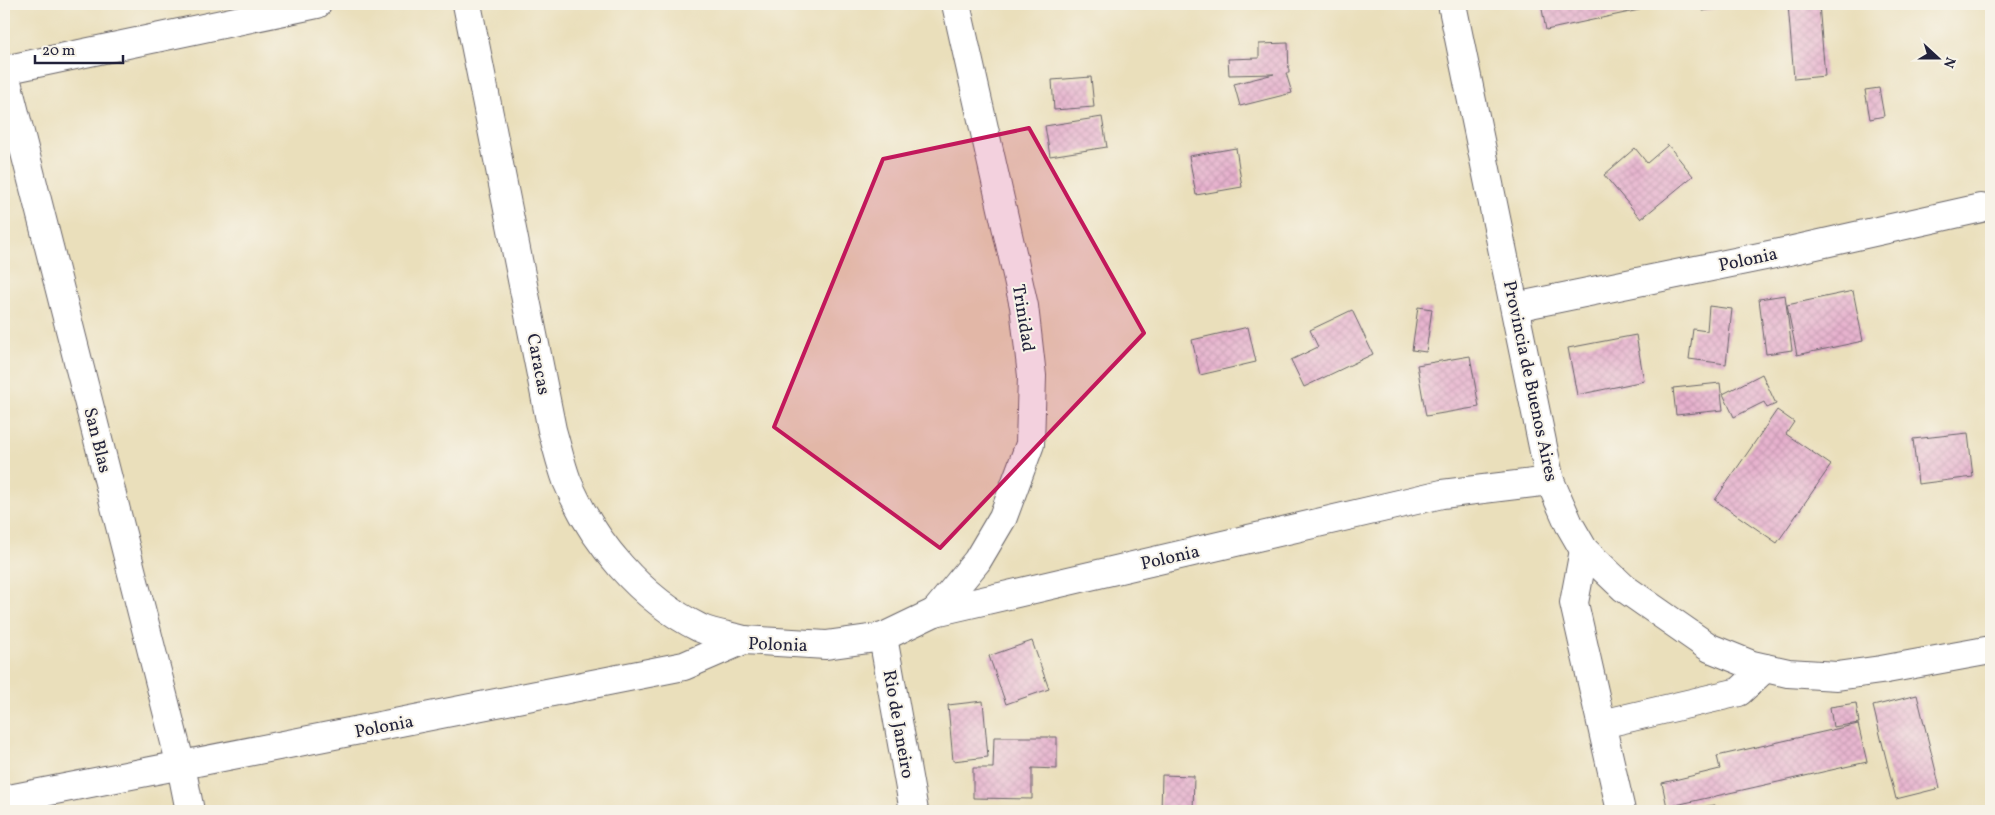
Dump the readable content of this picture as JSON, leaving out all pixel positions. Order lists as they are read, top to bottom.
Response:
{
  "streets": {
    "street": [
      "Polonia",
      "Trinidad",
      "Caracas",
      "Provincia de Buenos Aires",
      "San Blas",
      "Rio de Janeiro"
    ]
  },
  "crossings": [
    ["Polonia", "Trinidad"],
    ["Polonia", "Caracas"],
    ["Polonia", "Provincia de Buenos Aires"],
    ["Polonia", "San Blas"],
    ["Polonia", "Rio de Janeiro"]
  ],
  "scale_bar": "20 m",
  "north": "right"
}
